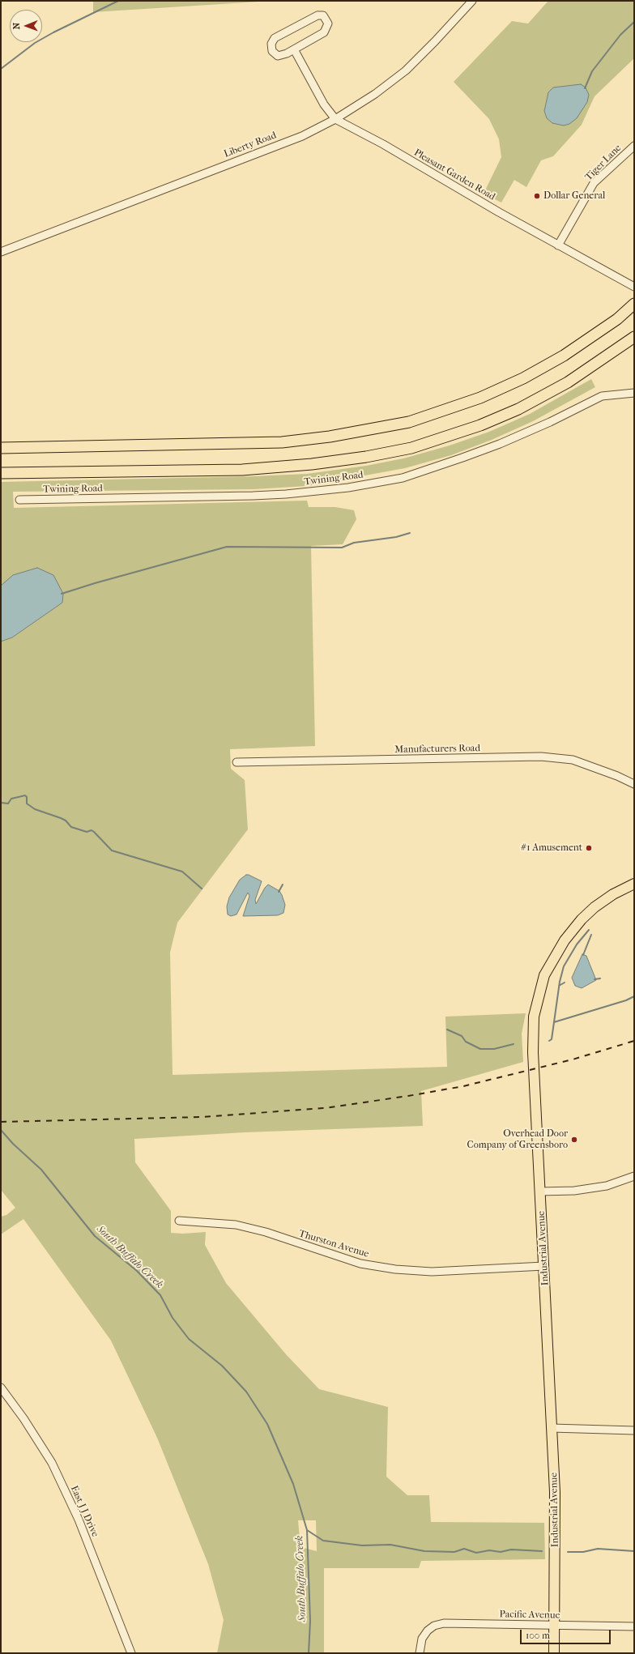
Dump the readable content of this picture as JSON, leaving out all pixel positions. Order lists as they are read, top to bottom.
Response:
{
  "streets": {
    "main road": ["Industrial Avenue"],
    "street": [
      "Liberty Road",
      "Tiger Lane",
      "Pleasant Garden Road",
      "Twining Road",
      "Manufacturers Road",
      "Thurston Avenue",
      "East J J Drive",
      "Pacific Avenue"
    ]
  },
  "crossings": [
    ["Liberty Road", "Pleasant Garden Road"],
    ["Tiger Lane", "Pleasant Garden Road"],
    ["Thurston Avenue", "Industrial Avenue"],
    ["Industrial Avenue", "Pacific Avenue"]
  ],
  "water": ["South Buffalo Creek"],
  "places": ["Dollar General", "#1 Amusement", "Overhead Door Company of Greensboro"],
  "scale_bar": "100 m",
  "north": "left"
}
